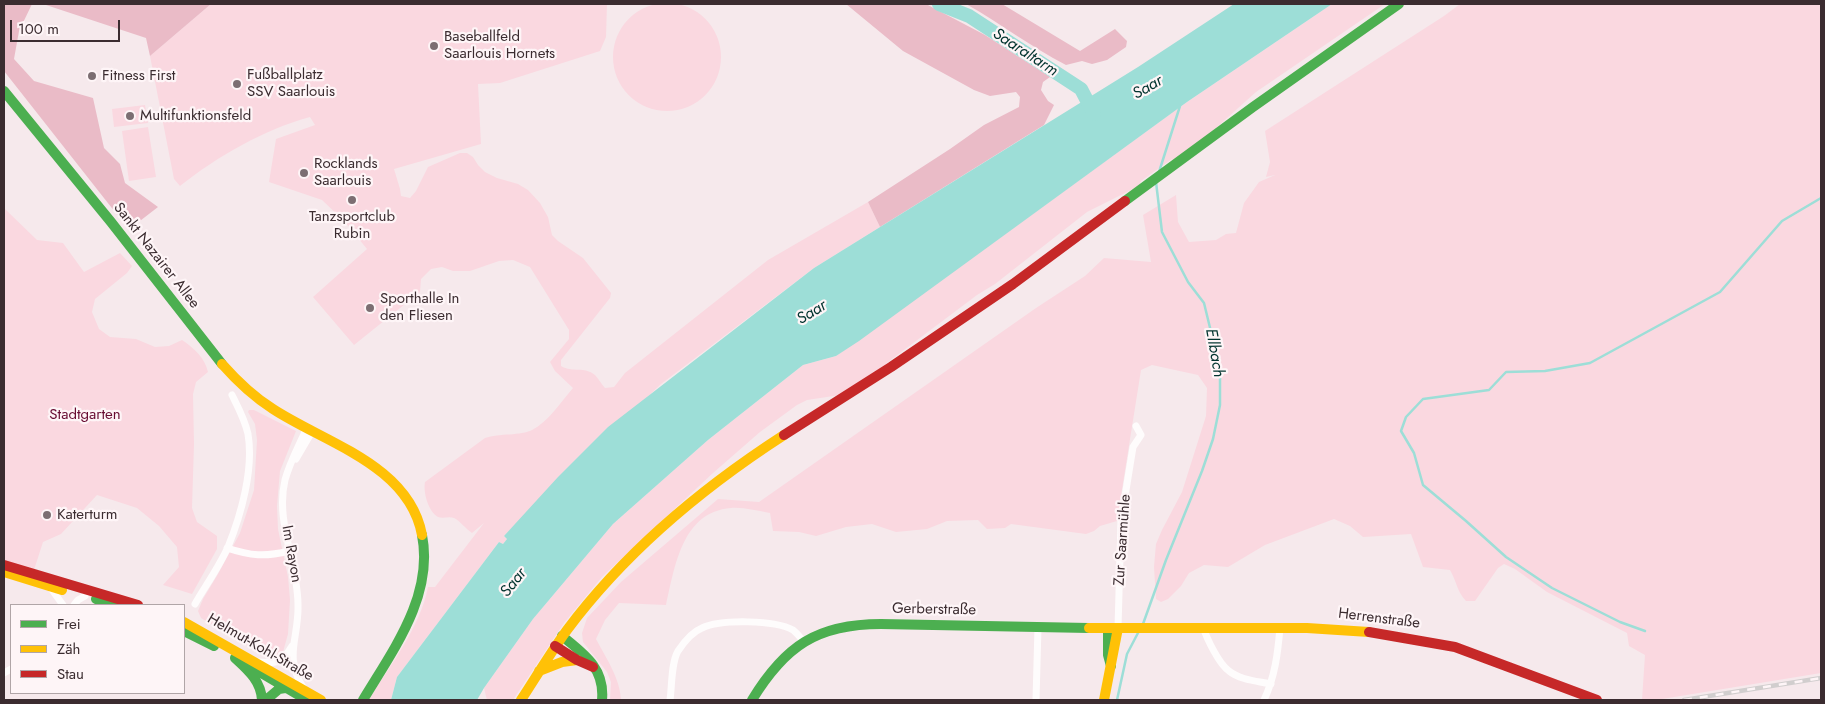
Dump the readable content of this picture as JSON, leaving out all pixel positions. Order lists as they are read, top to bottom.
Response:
{
  "streets": {
    "street": [
      "Sankt Nazairer Allee",
      "Zur Saarmühle",
      "Im Rayon",
      "Gerberstraße",
      "Herrenstraße",
      "Helmut-Kohl-Straße"
    ]
  },
  "crossings": [
    ["Sankt Nazairer Allee", "Im Rayon"],
    ["Zur Saarmühle", "Gerberstraße"],
    ["Im Rayon", "Helmut-Kohl-Straße"],
    ["Gerberstraße", "Herrenstraße"]
  ],
  "water": ["Saaraltarm", "Saar", "Ellbach"],
  "parks": ["Stadtgarten"],
  "places": [
    "Baseballfeld Saarlouis Hornets",
    "Fitness First",
    "Fußballplatz SSV Saarlouis",
    "Multifunktionsfeld",
    "Rocklands Saarlouis",
    "Tanzsportclub Rubin",
    "Sporthalle In den Fliesen",
    "Katerturm"
  ],
  "legend": ["Frei", "Zäh", "Stau"],
  "scale_bar": "100 m"
}
